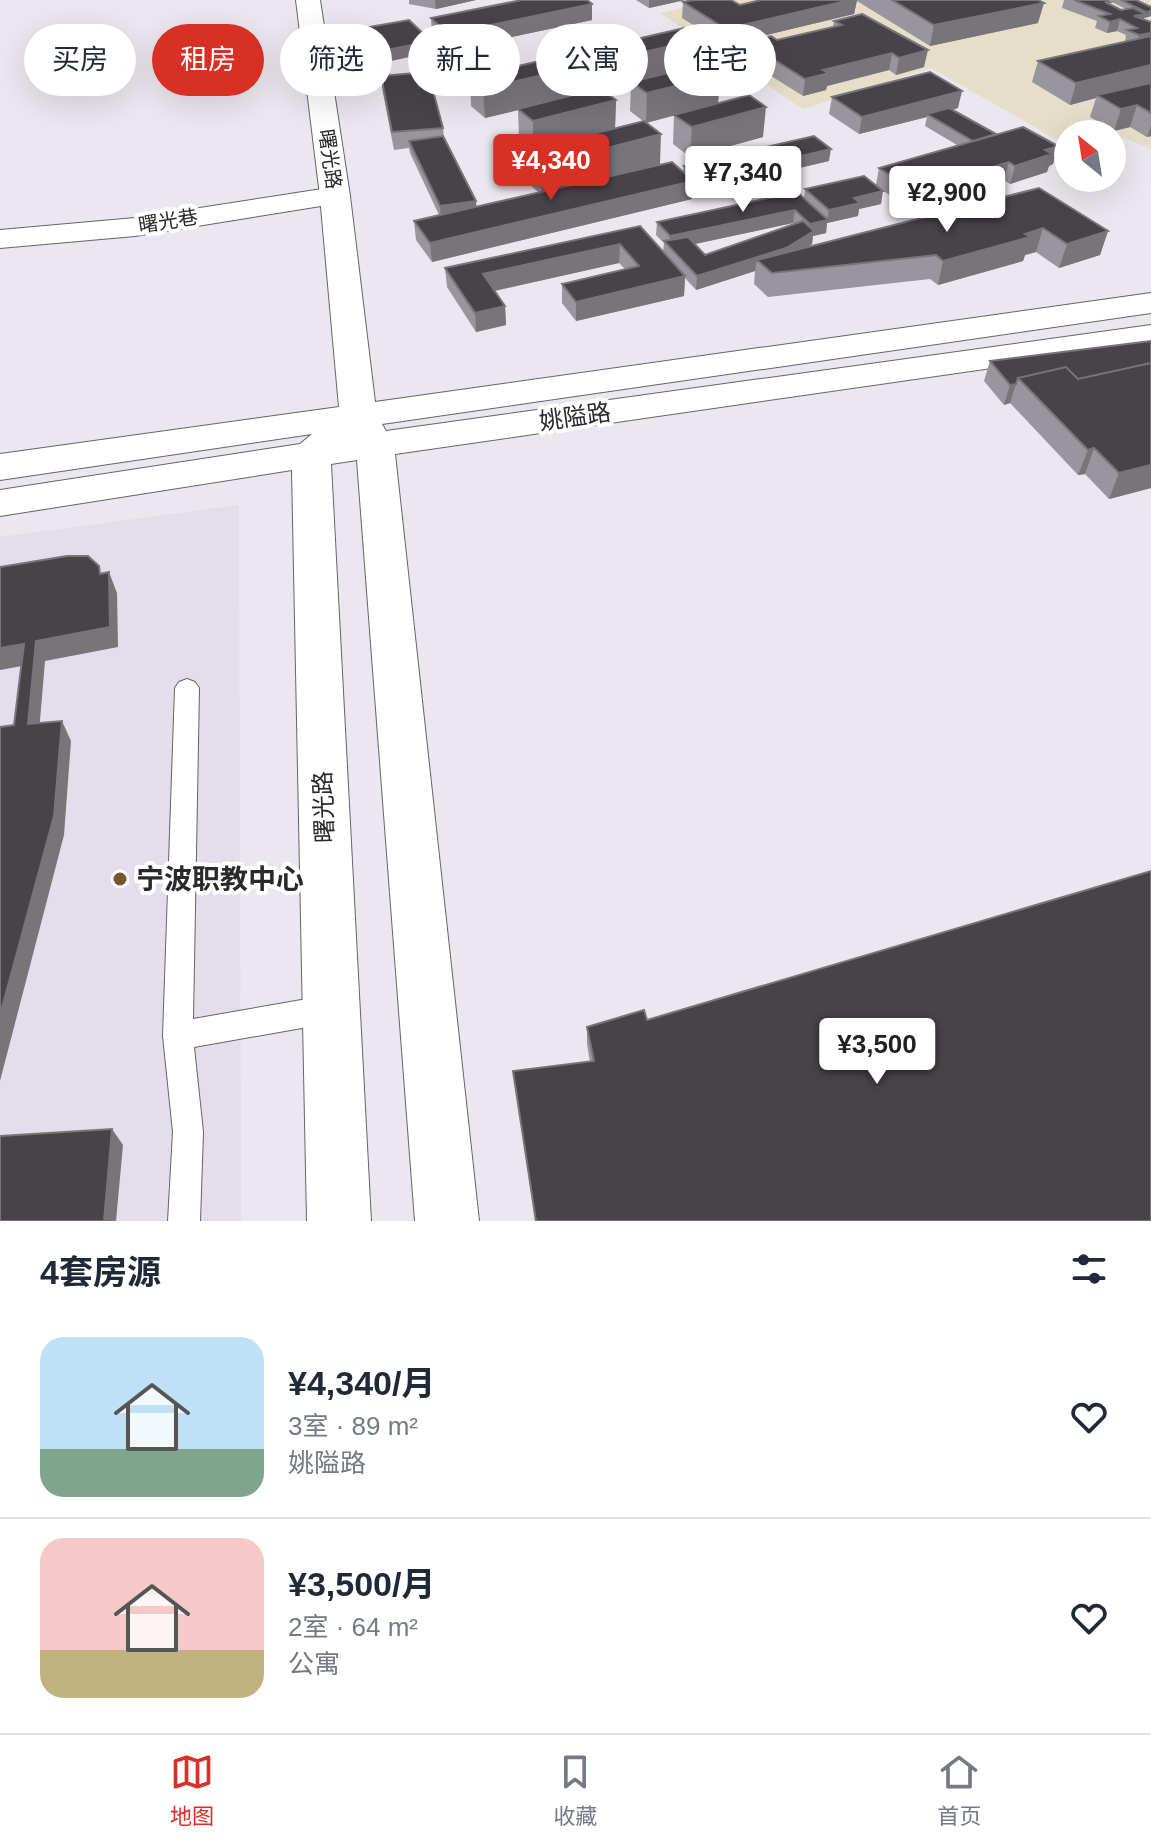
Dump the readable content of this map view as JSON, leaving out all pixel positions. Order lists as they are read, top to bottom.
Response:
{
  "streets": {
    "main road": ["曙光路", "曙光巷", "姚隘路"]
  },
  "crossings": [
    ["曙光路", "曙光巷"],
    ["曙光路", "姚隘路"]
  ],
  "places": ["宁波职教中心"],
  "north": "top left",
  "page": {
    "chip": [
      "买房",
      "租房",
      "筛选",
      "新上",
      "公寓",
      "住宅"
    ],
    "price": [
      "¥4,340",
      "¥7,340",
      "¥2,900",
      "¥3,500"
    ],
    "heading": "4套房源",
    "list": [
      {
        "name": "¥4,340/月",
        "note": "3室 · 89 m² · 姚隘路"
      },
      {
        "name": "¥3,500/月",
        "note": "2室 · 64 m² · 公寓"
      }
    ],
    "tabs": ["地图", "收藏", "首页"]
  }
}
